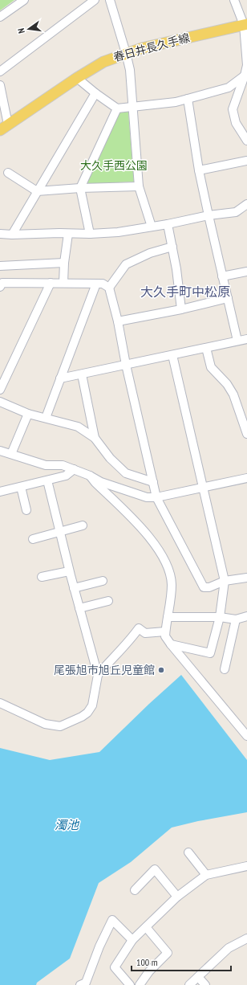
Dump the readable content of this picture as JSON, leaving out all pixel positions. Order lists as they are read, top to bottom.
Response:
{
  "streets": {
    "main road": ["春日井長久手線"]
  },
  "districts": ["大久手町中松原"],
  "water": ["濁池"],
  "parks": ["大久手西公園"],
  "places": ["尾張旭市旭丘児童館"],
  "scale_bar": "100 m",
  "north": "left"
}
